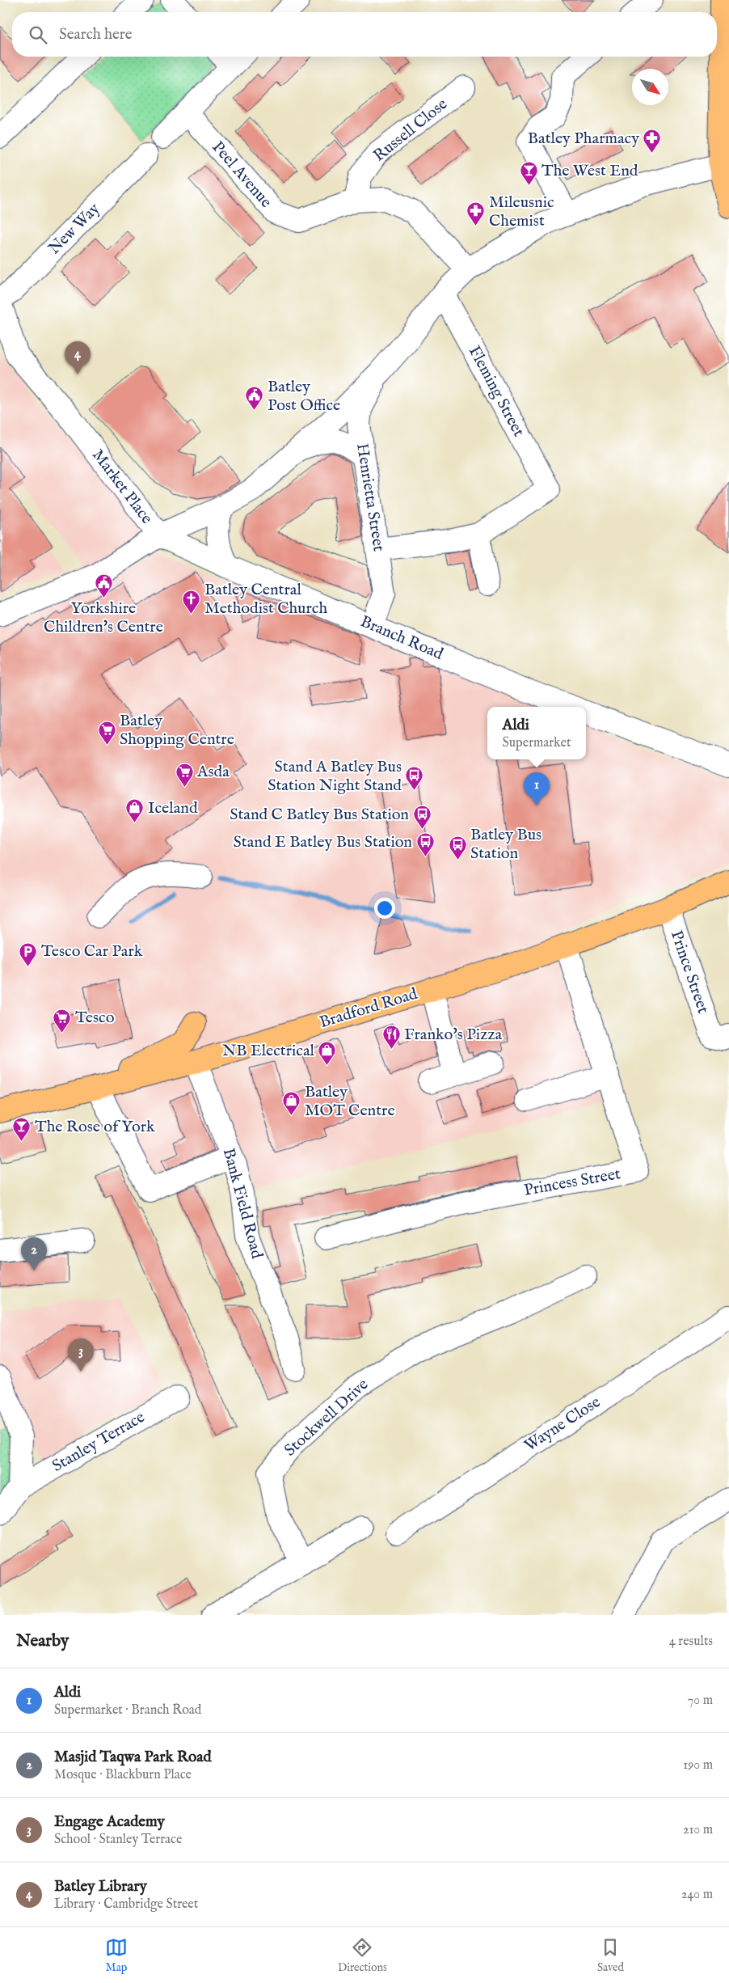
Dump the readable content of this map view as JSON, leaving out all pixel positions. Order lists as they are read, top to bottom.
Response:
{
  "streets": {
    "main road": ["Bradford Road"],
    "street": [
      "Russell Close",
      "Peel Avenue",
      "New Way",
      "Fleming Street",
      "Market Place",
      "Henrietta Street",
      "Branch Road",
      "Prince Street",
      "Princess Street",
      "Bank Field Road",
      "Stockwell Drive",
      "Wayne Close",
      "Stanley Terrace"
    ]
  },
  "crossings": [
    ["Russell Close", "Peel Avenue"],
    ["Market Place", "Branch Road"],
    ["Henrietta Street", "Branch Road"],
    ["Prince Street", "Bradford Road"],
    ["Bradford Road", "Princess Street"],
    ["Bradford Road", "Bank Field Road"]
  ],
  "places": {
    "pharmacy": ["Batley Pharmacy", "Mileusnic Chemist"],
    "bar": ["The West End", "The Rose of York"],
    "public building": ["Batley Post Office", "Yorkshire Children's Centre"],
    "church": ["Batley Central Methodist Church"],
    "supermarket": ["Batley Shopping Centre", "Asda", "Tesco"],
    "bus stop": [
      "Stand A Batley Bus Station Night Stand",
      "Stand C Batley Bus Station",
      "Stand E Batley Bus Station",
      "Batley Bus Station"
    ],
    "shop": ["Iceland", "NB Electrical", "Batley MOT Centre"],
    "parking": ["Tesco Car Park"],
    "restaurant": ["Franko's Pizza"]
  },
  "north": "bottom right",
  "page": {
    "search": "Search here",
    "pins": [
      "4",
      "1",
      "2",
      "3"
    ],
    "popup": ["Aldi", "Supermarket"],
    "heading": ["Nearby", "4 results"],
    "list": [
      {
        "mark": "1",
        "name": "Aldi",
        "note": "Supermarket · Branch Road",
        "value": "70 m"
      },
      {
        "mark": "2",
        "name": "Masjid Taqwa Park Road",
        "note": "Mosque · Blackburn Place",
        "value": "190 m"
      },
      {
        "mark": "3",
        "name": "Engage Academy",
        "note": "School · Stanley Terrace",
        "value": "210 m"
      },
      {
        "mark": "4",
        "name": "Batley Library",
        "note": "Library · Cambridge Street",
        "value": "240 m"
      }
    ],
    "nav": ["Map", "Directions", "Saved"]
  }
}
